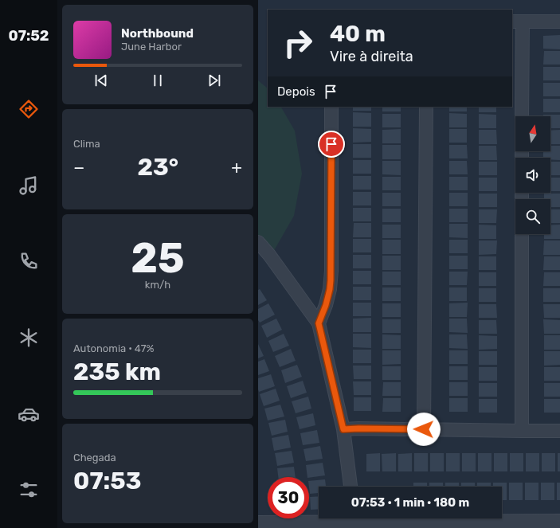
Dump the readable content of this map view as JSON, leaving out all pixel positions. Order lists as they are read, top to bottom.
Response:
{
  "north": "top",
  "page": {
    "tabs": "07:52",
    "turn": ["40 m", "Vire à direita"],
    "song": ["Northbound", "June Harbor"],
    "then": "Depois",
    "tile": [
      "Clima",
      ["25", "km/h"],
      ["Autonomia · 47%", "235 km"],
      ["Chegada", "07:53"]
    ],
    "heat": ["−", "23°", "+"],
    "limit": "30",
    "trip": "07:53 · 1 min · 180 m"
  }
}
